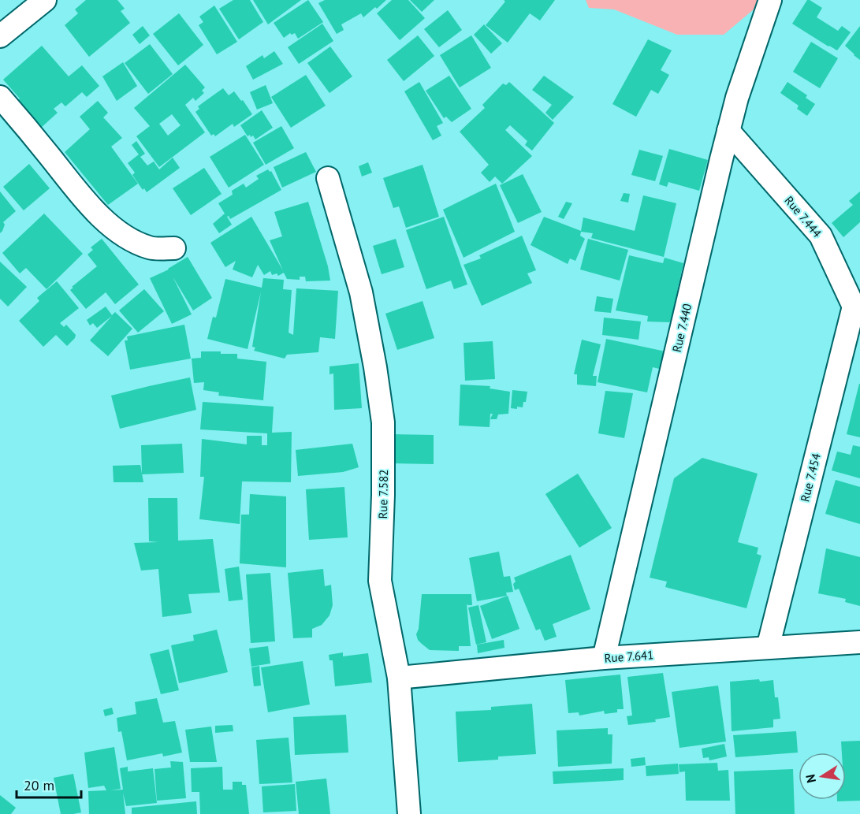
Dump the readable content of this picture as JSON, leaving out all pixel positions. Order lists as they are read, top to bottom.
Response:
{
  "streets": {
    "street": [
      "Rue 7.444",
      "Rue 7.440",
      "Rue 7.454",
      "Rue 7.582",
      "Rue 7.641"
    ]
  },
  "crossings": [
    ["Rue 7.444", "Rue 7.440"],
    ["Rue 7.444", "Rue 7.454"],
    ["Rue 7.440", "Rue 7.641"],
    ["Rue 7.454", "Rue 7.641"],
    ["Rue 7.582", "Rue 7.641"]
  ],
  "scale_bar": "20 m",
  "north": "left"
}
